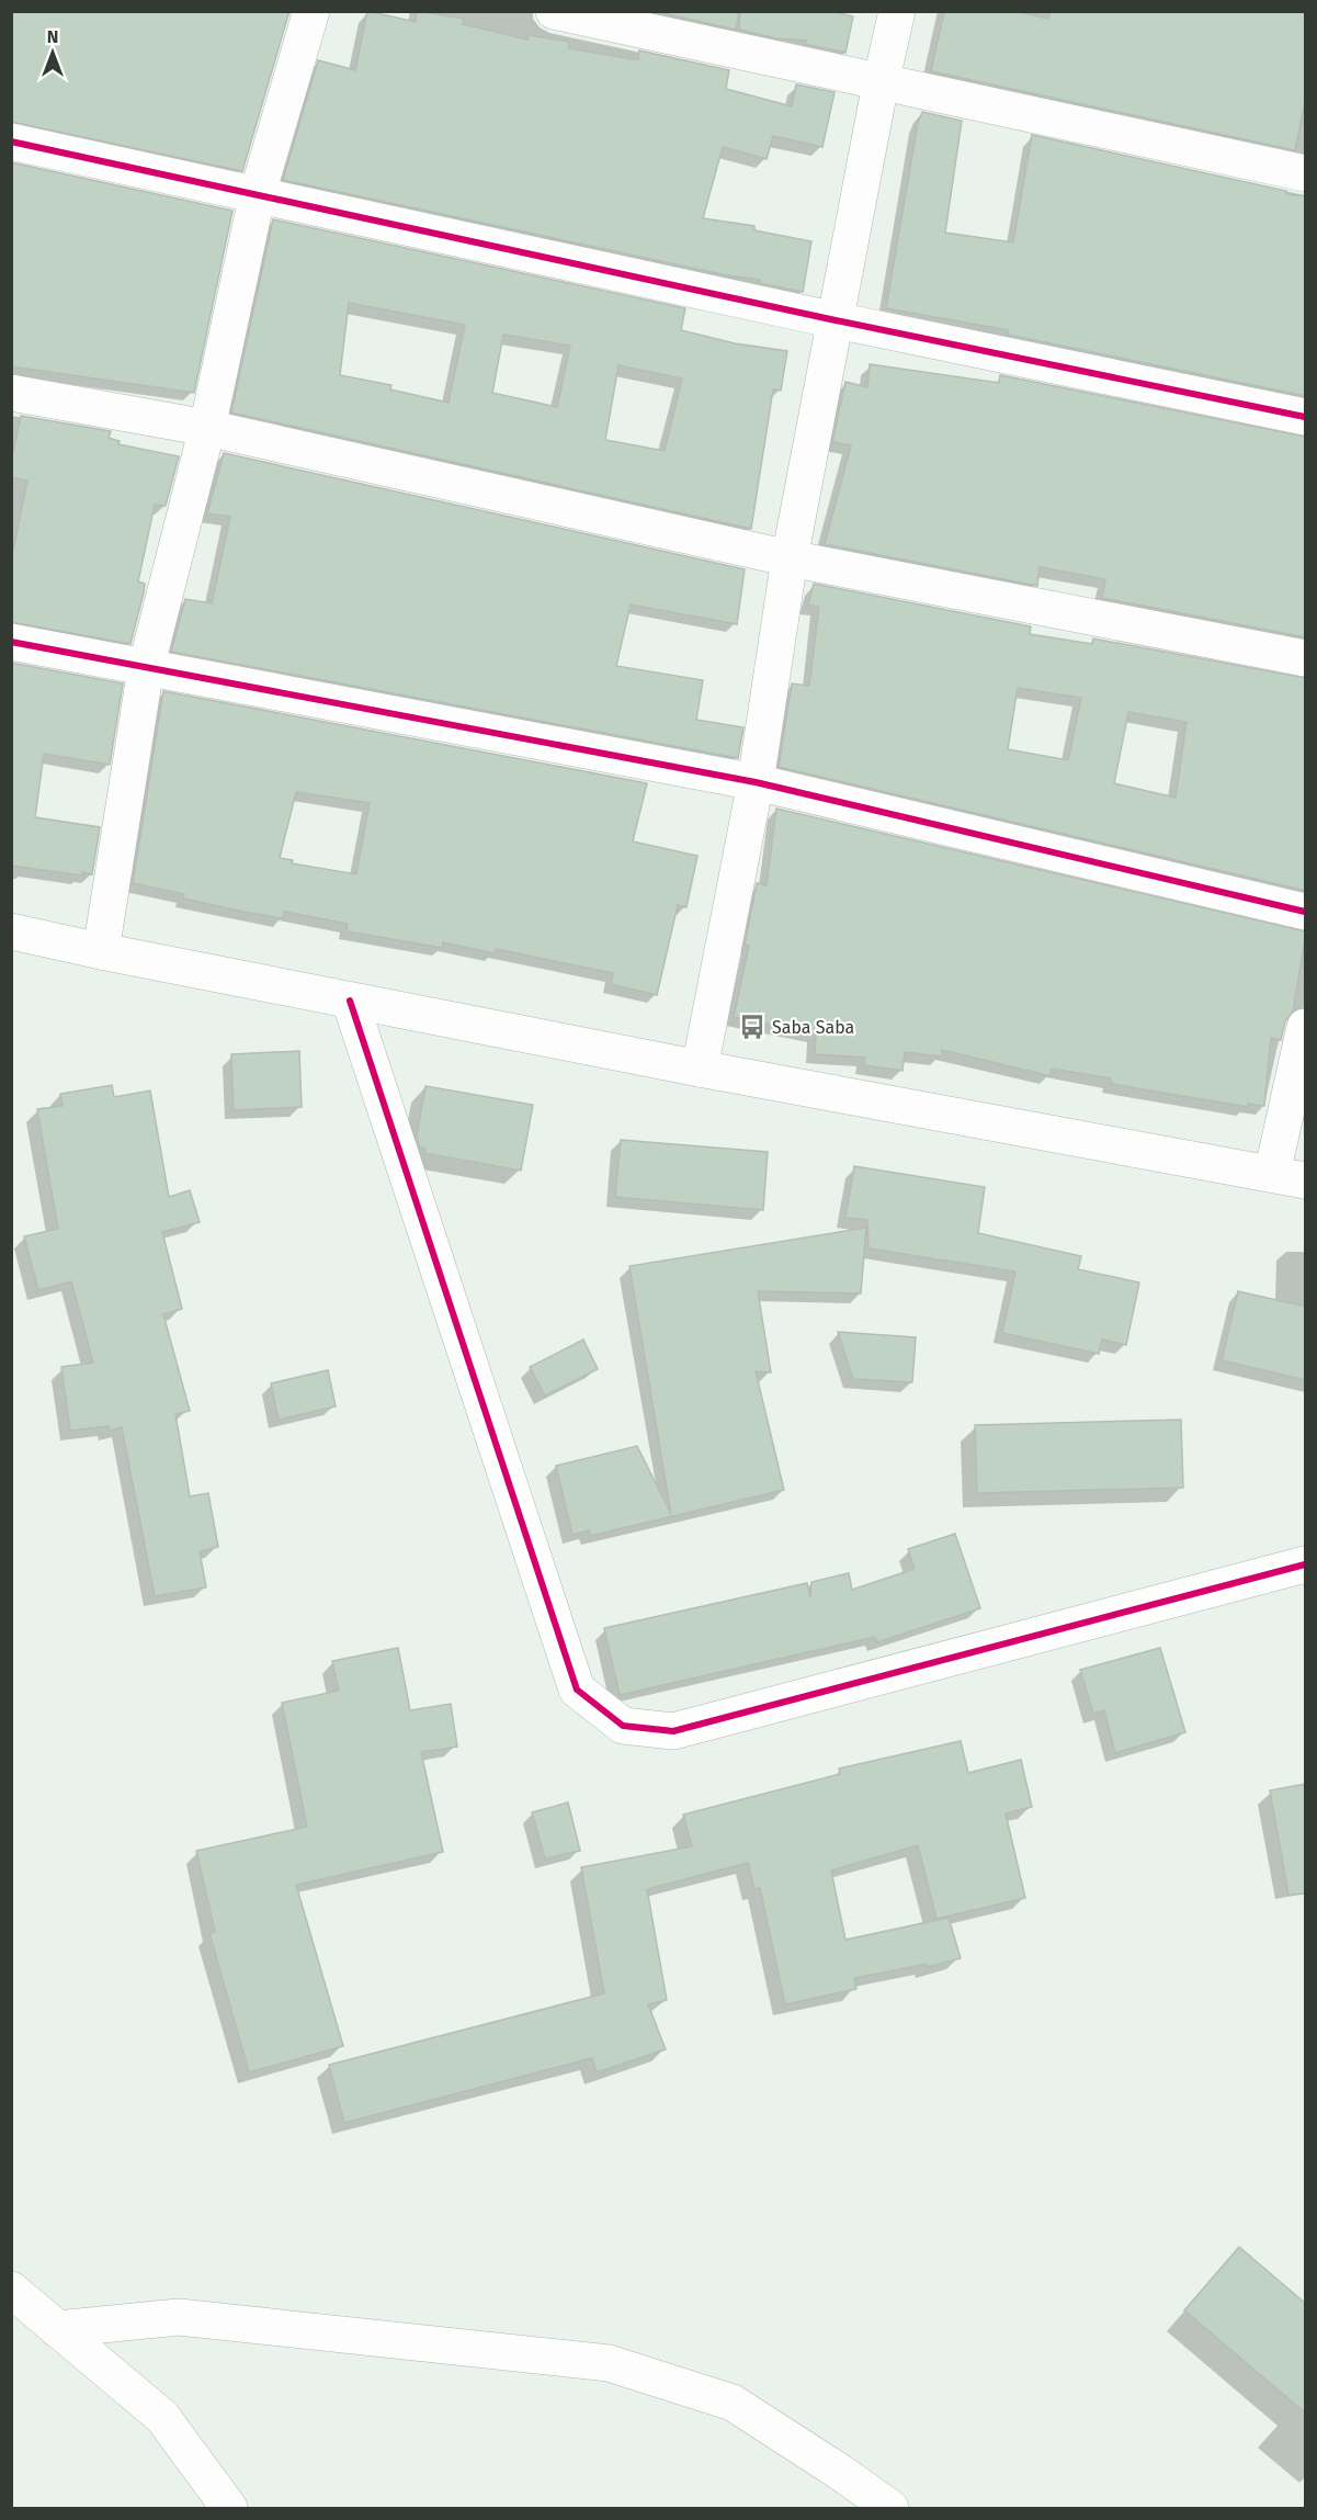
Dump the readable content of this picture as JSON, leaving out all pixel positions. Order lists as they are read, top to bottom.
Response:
{
  "places": {
    "bus stop": ["Saba Saba"]
  },
  "north": "top"
}
